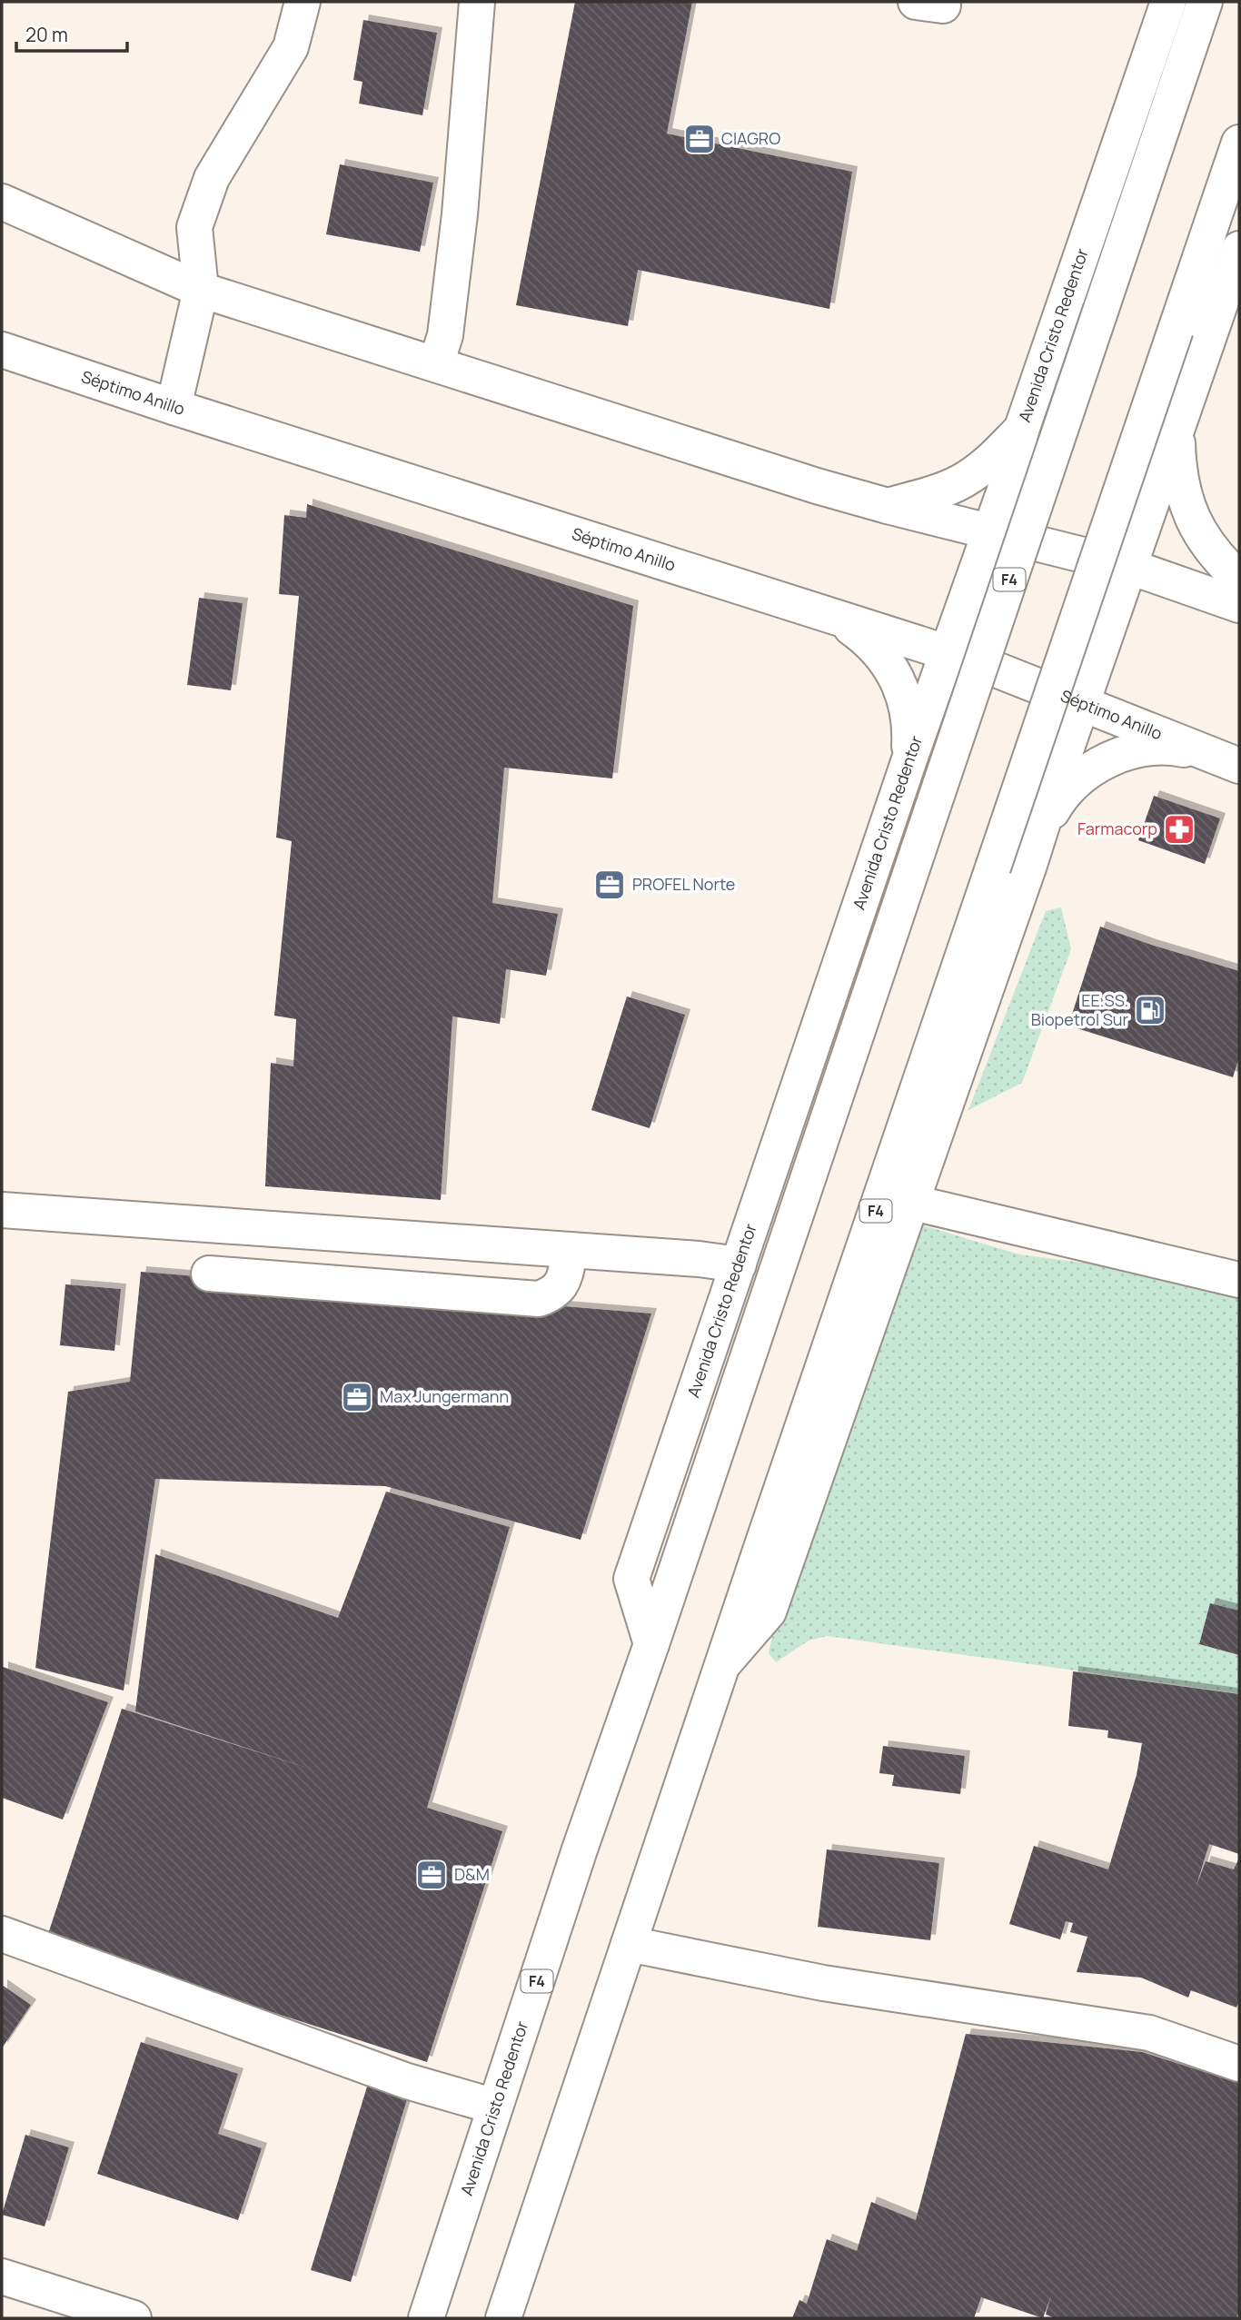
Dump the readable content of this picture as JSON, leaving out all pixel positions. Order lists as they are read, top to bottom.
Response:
{
  "streets": {
    "main road": ["Avenida Cristo Redentor", "Séptimo Anillo", "F4"]
  },
  "crossings": [
    ["Avenida Cristo Redentor", "Séptimo Anillo"]
  ],
  "places": {
    "office": [
      "CIAGRO",
      "PROFEL Norte",
      "Max Jungermann",
      "D&M"
    ],
    "pharmacy": ["Farmacorp"],
    "fuel station": ["EE.SS. Biopetrol Sur"]
  },
  "scale_bar": "20 m"
}
